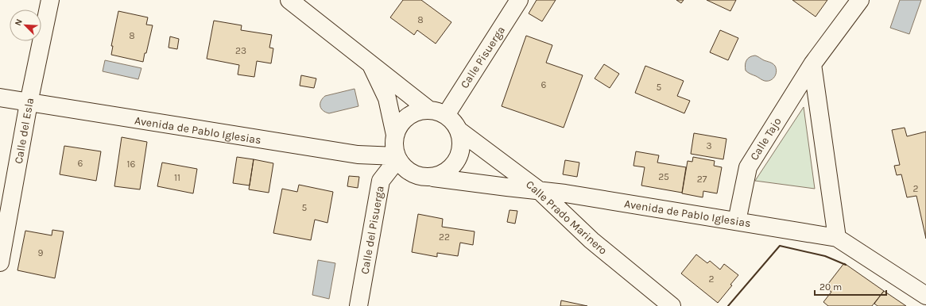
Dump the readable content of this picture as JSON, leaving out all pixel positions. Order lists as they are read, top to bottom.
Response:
{
  "streets": {
    "street": [
      "Calle Pisuerga",
      "Avenida de Pablo Iglesias",
      "Calle del Esla",
      "Calle Tajo",
      "Calle Prado Marinero",
      "Calle del Pisuerga"
    ]
  },
  "crossings": [
    ["Calle Pisuerga", "Avenida de Pablo Iglesias"],
    ["Calle Pisuerga", "Calle Prado Marinero"],
    ["Calle Pisuerga", "Calle del Pisuerga"],
    ["Avenida de Pablo Iglesias", "Calle del Esla"],
    ["Avenida de Pablo Iglesias", "Calle Tajo"],
    ["Avenida de Pablo Iglesias", "Calle Prado Marinero"],
    ["Avenida de Pablo Iglesias", "Calle del Pisuerga"],
    ["Calle Prado Marinero", "Calle del Pisuerga"]
  ],
  "house_numbers": [
    "8",
    "8",
    "23",
    "6",
    "5",
    "3",
    "6",
    "16",
    "25",
    "11",
    "27",
    "2",
    "5",
    "22",
    "9",
    "2"
  ],
  "scale_bar": "20 m",
  "north": "top left"
}
